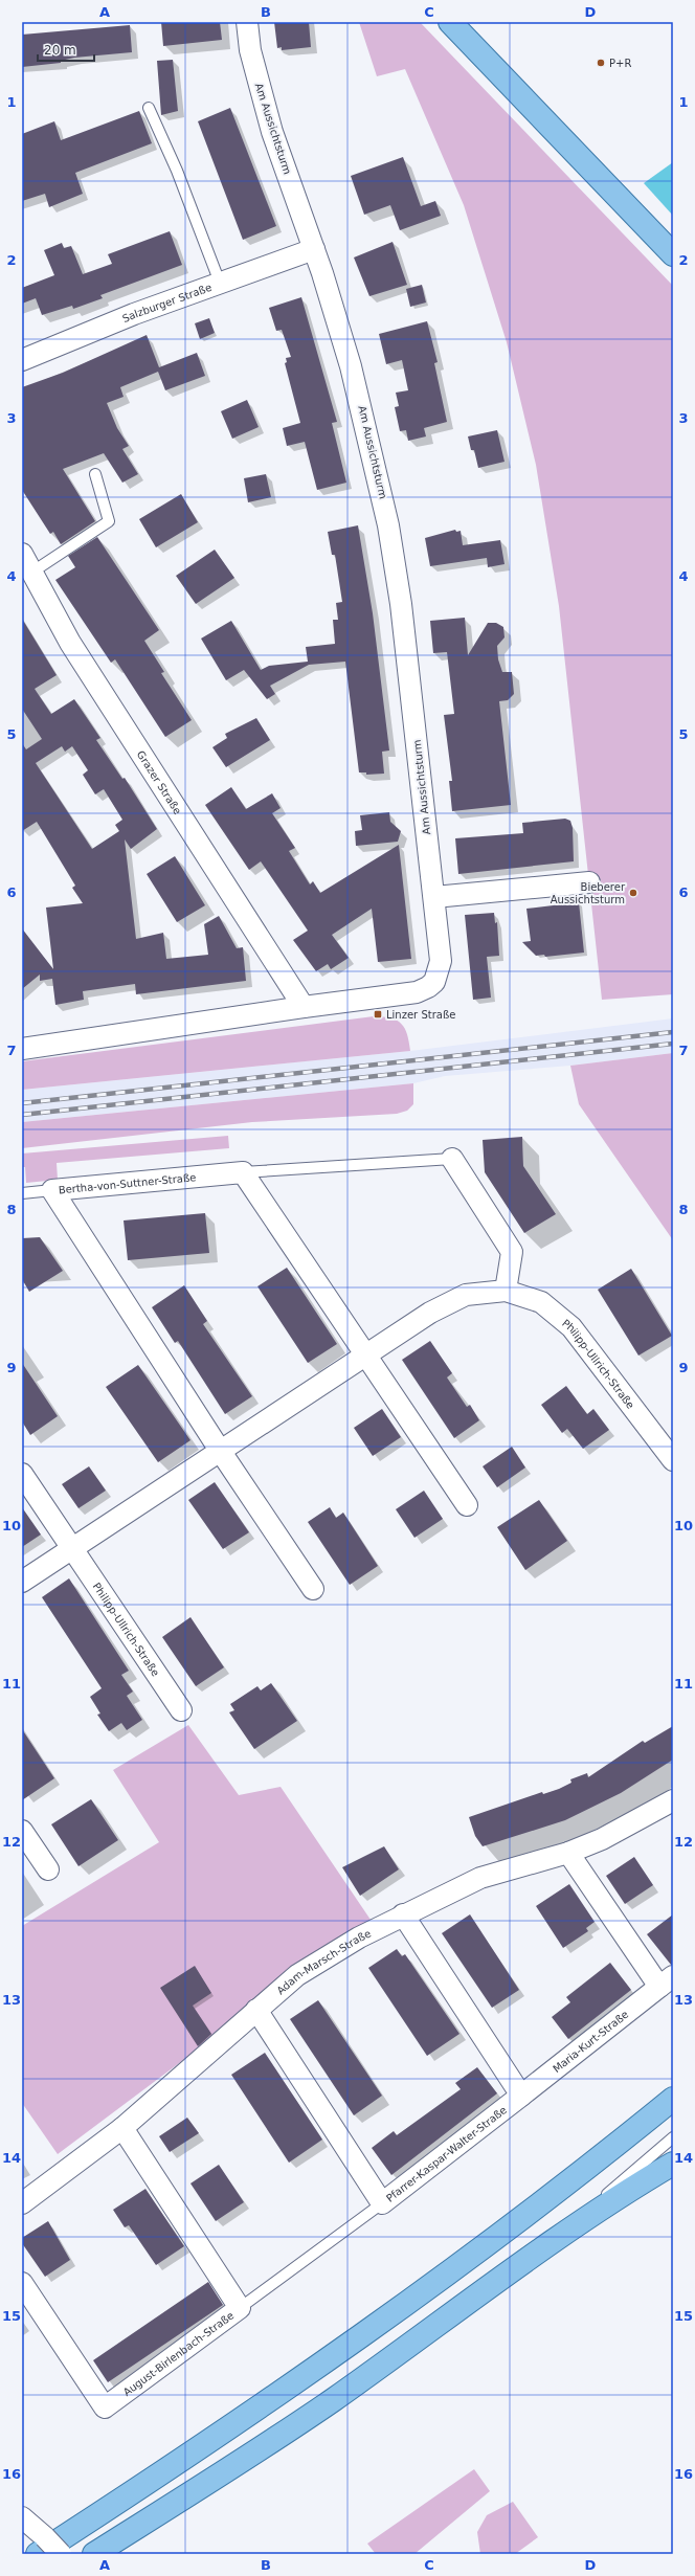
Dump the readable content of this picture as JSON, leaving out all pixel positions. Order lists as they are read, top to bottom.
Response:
{
  "streets": {
    "street": [
      "Am Aussichtsturm",
      "Salzburger Straße",
      "Grazer Straße",
      "Bertha-von-Suttner-Straße",
      "Philipp-Ullrich-Straße",
      "Adam-Marsch-Straße",
      "Maria-Kurt-Straße",
      "Pfarrer-Kaspar-Walter-Straße",
      "August-Birlenbach-Straße"
    ]
  },
  "crossings": [
    ["Am Aussichtsturm", "Salzburger Straße"],
    ["Am Aussichtsturm", "Grazer Straße"],
    ["Bertha-von-Suttner-Straße", "Philipp-Ullrich-Straße"],
    ["Adam-Marsch-Straße", "Maria-Kurt-Straße"],
    ["Adam-Marsch-Straße", "Pfarrer-Kaspar-Walter-Straße"],
    ["Adam-Marsch-Straße", "August-Birlenbach-Straße"],
    ["Maria-Kurt-Straße", "Pfarrer-Kaspar-Walter-Straße"]
  ],
  "places": {
    "other": ["P+R", "Bieberer Aussichtsturm"],
    "transit": ["Linzer Straße"]
  },
  "scale_bar": "20 m",
  "grid": {
    "columns": [
      "A",
      "B",
      "C",
      "D"
    ],
    "rows": [
      "1",
      "2",
      "3",
      "4",
      "5",
      "6",
      "7",
      "8",
      "9",
      "10",
      "11",
      "12",
      "13",
      "14",
      "15",
      "16"
    ]
  }
}
